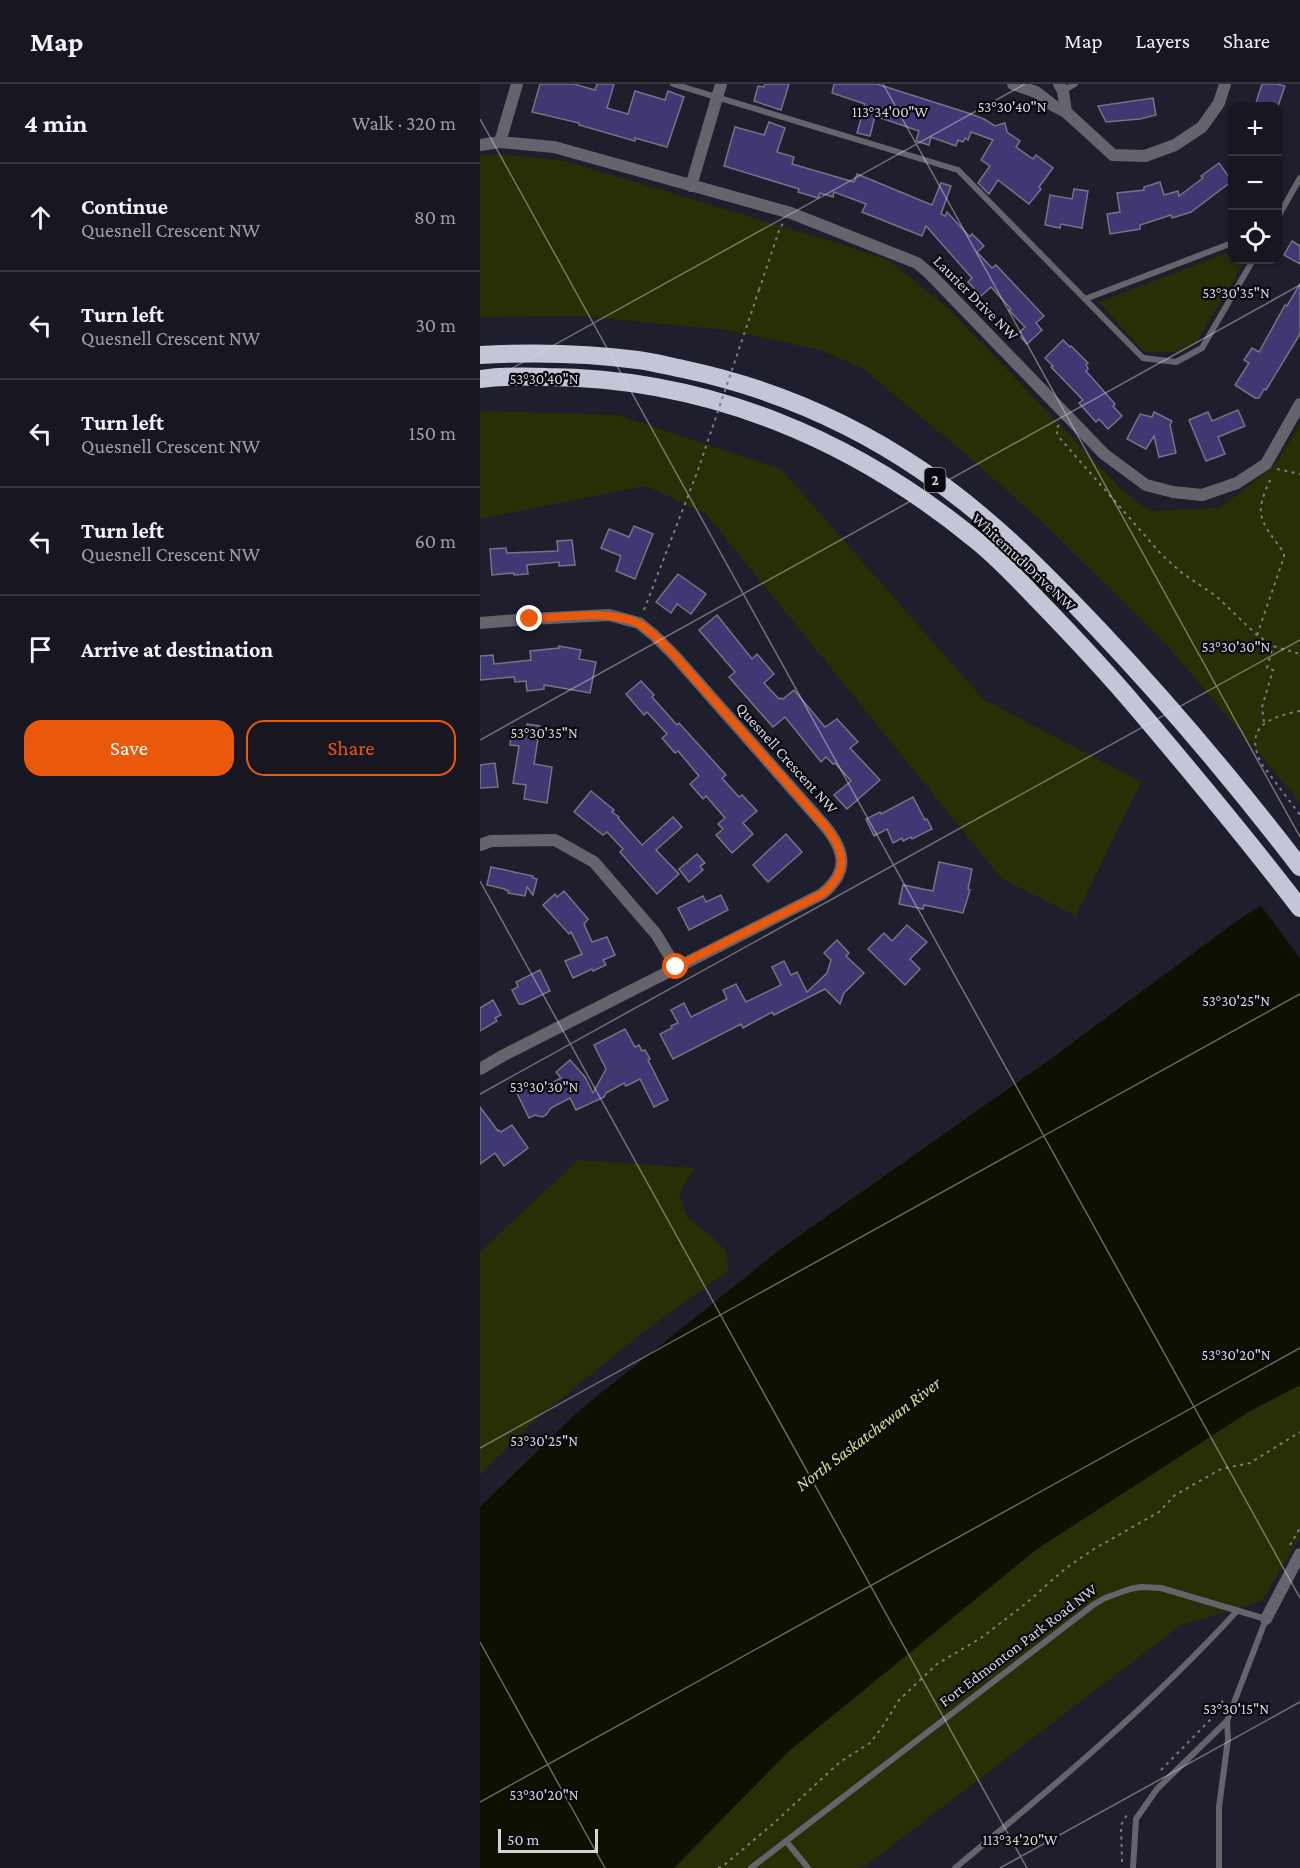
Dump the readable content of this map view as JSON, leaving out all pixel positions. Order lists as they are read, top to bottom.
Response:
{
  "streets": {
    "highway": ["2", "Whitemud Drive NW"],
    "street": ["Laurier Drive NW", "Quesnell Crescent NW"],
    "lane": ["Fort Edmonton Park Road NW"]
  },
  "water": ["North Saskatchewan River"],
  "scale_bar": "50 m",
  "page": {
    "header": "Map",
    "nav": ["Map", "Layers", "Share"],
    "heading": ["4 min", "Walk · 320 m"],
    "map_buttons": ["+", "−"],
    "list": [
      ["Continue", "Quesnell Crescent NW", "80 m"],
      ["Turn left", "Quesnell Crescent NW", "30 m"],
      ["Turn left", "Quesnell Crescent NW", "150 m"],
      ["Turn left", "Quesnell Crescent NW", "60 m"],
      "Arrive at destination"
    ],
    "buttons": ["Save", "Share"],
    "scale": "50 m"
  },
  "coordinates": [
    "53°30'40\"N",
    "113°34'00\"W",
    "53°30'35\"N",
    "53°30'30\"N",
    "53°30'25\"N",
    "53°30'20\"N",
    "53°30'15\"N",
    "113°34'20\"W"
  ]
}
